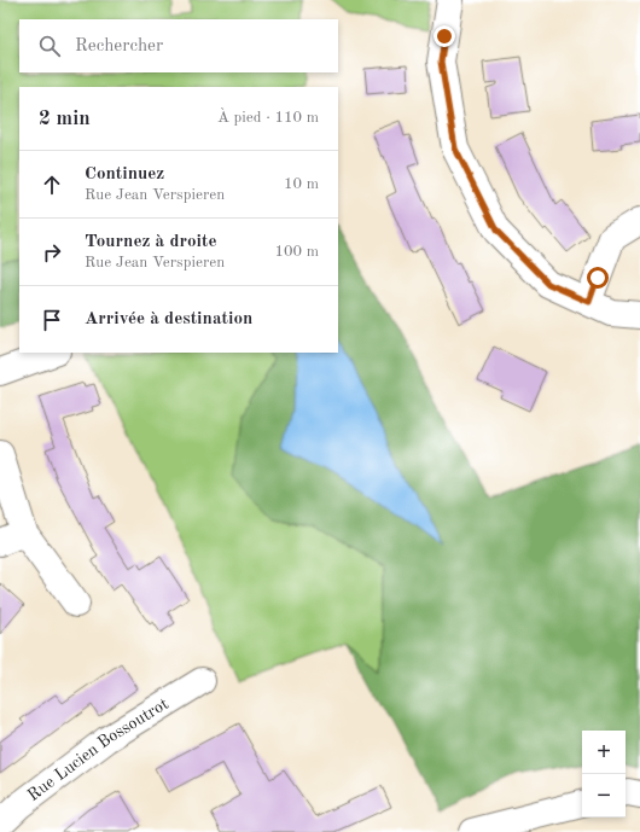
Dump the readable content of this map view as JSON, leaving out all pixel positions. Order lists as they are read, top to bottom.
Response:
{
  "streets": {
    "street": ["Rue Lucien Bossoutrot"]
  },
  "page": {
    "search": "Rechercher",
    "heading": ["2 min", "À pied · 110 m"],
    "list": [
      ["Continuez", "Rue Jean Verspieren", "10 m"],
      ["Tournez à droite", "Rue Jean Verspieren", "100 m"],
      "Arrivée à destination"
    ],
    "map_buttons": ["+", "−"]
  }
}
